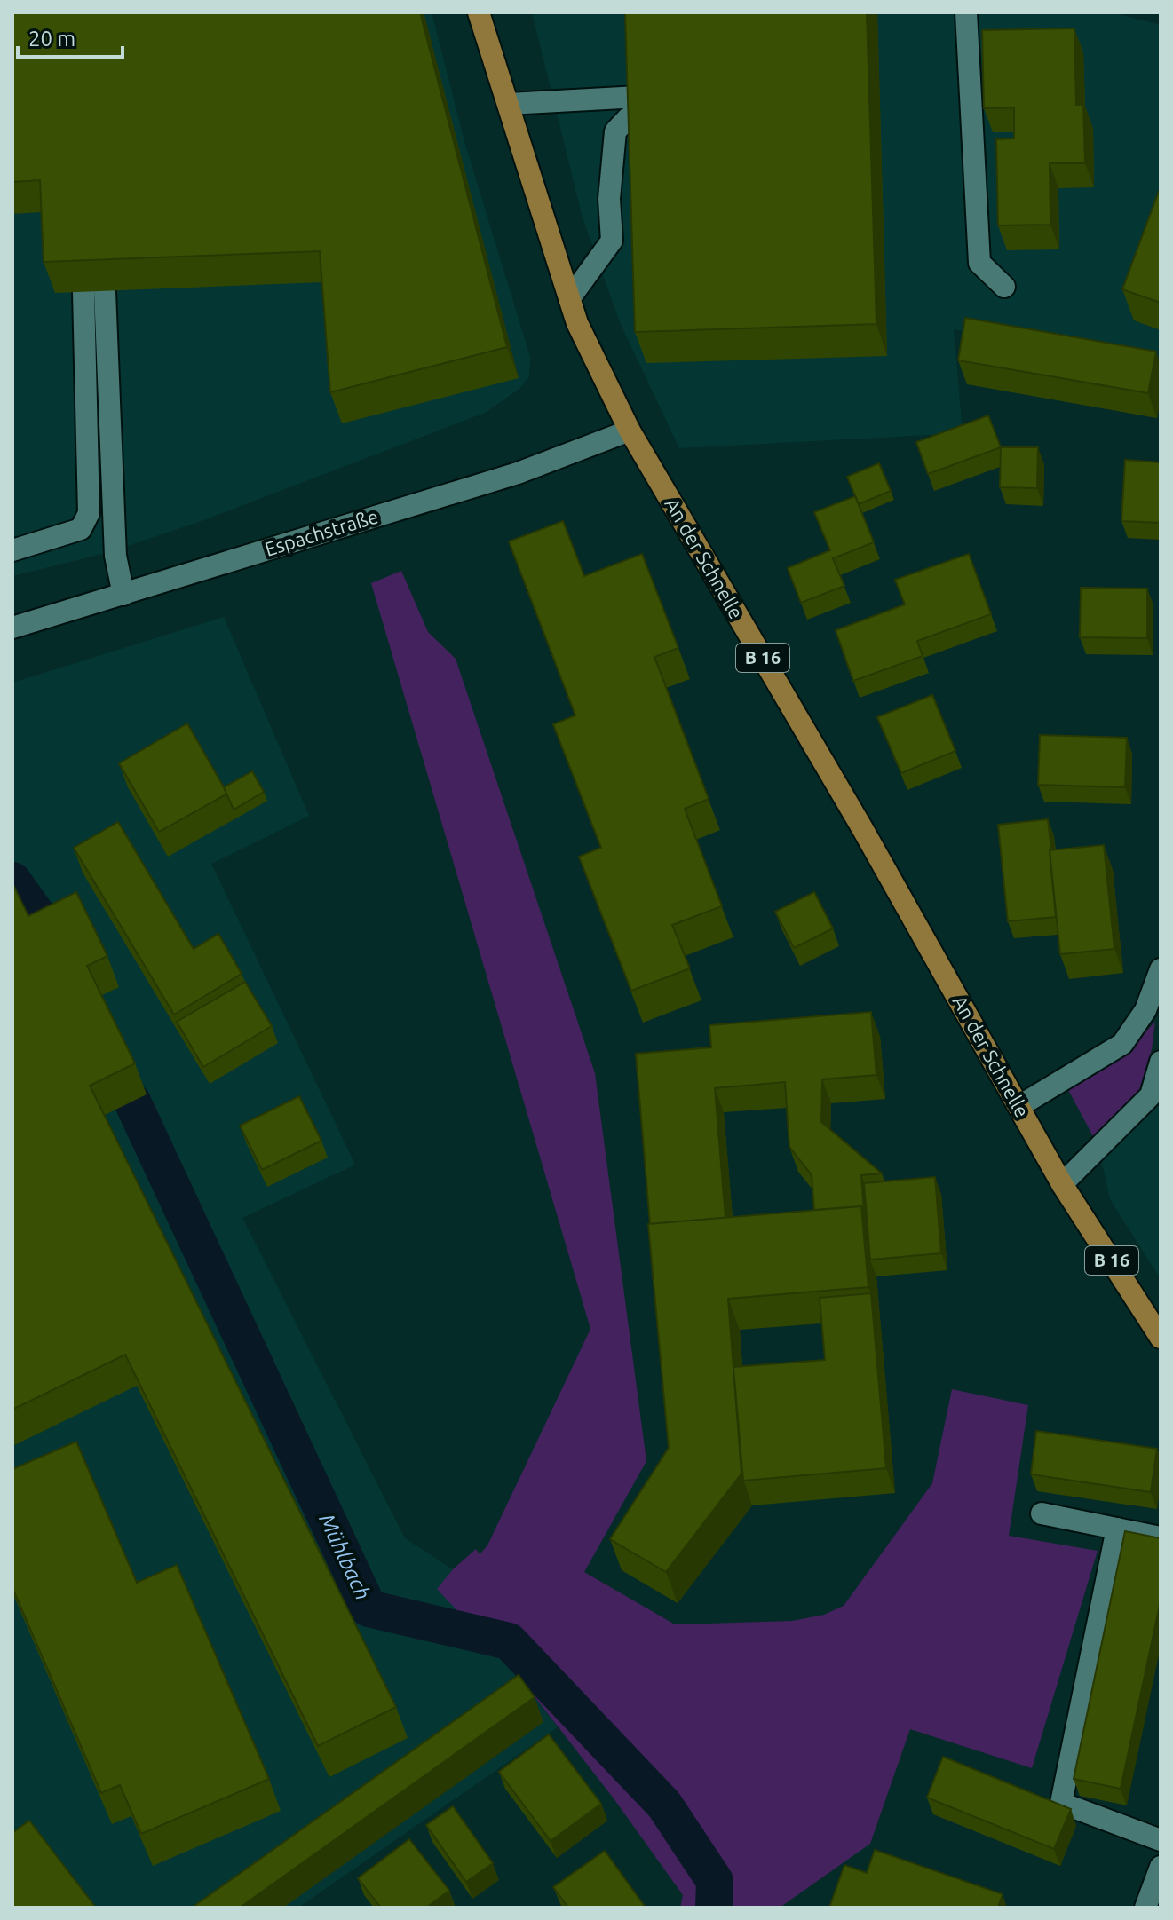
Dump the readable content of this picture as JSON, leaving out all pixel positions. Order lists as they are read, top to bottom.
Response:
{
  "streets": {
    "main road": ["An der Schnelle", "B 16"],
    "street": ["Espachstraße"]
  },
  "crossings": [
    ["Espachstraße", "An der Schnelle"],
    ["An der Schnelle", "B 16"]
  ],
  "water": ["Mühlbach"],
  "scale_bar": "20 m"
}
